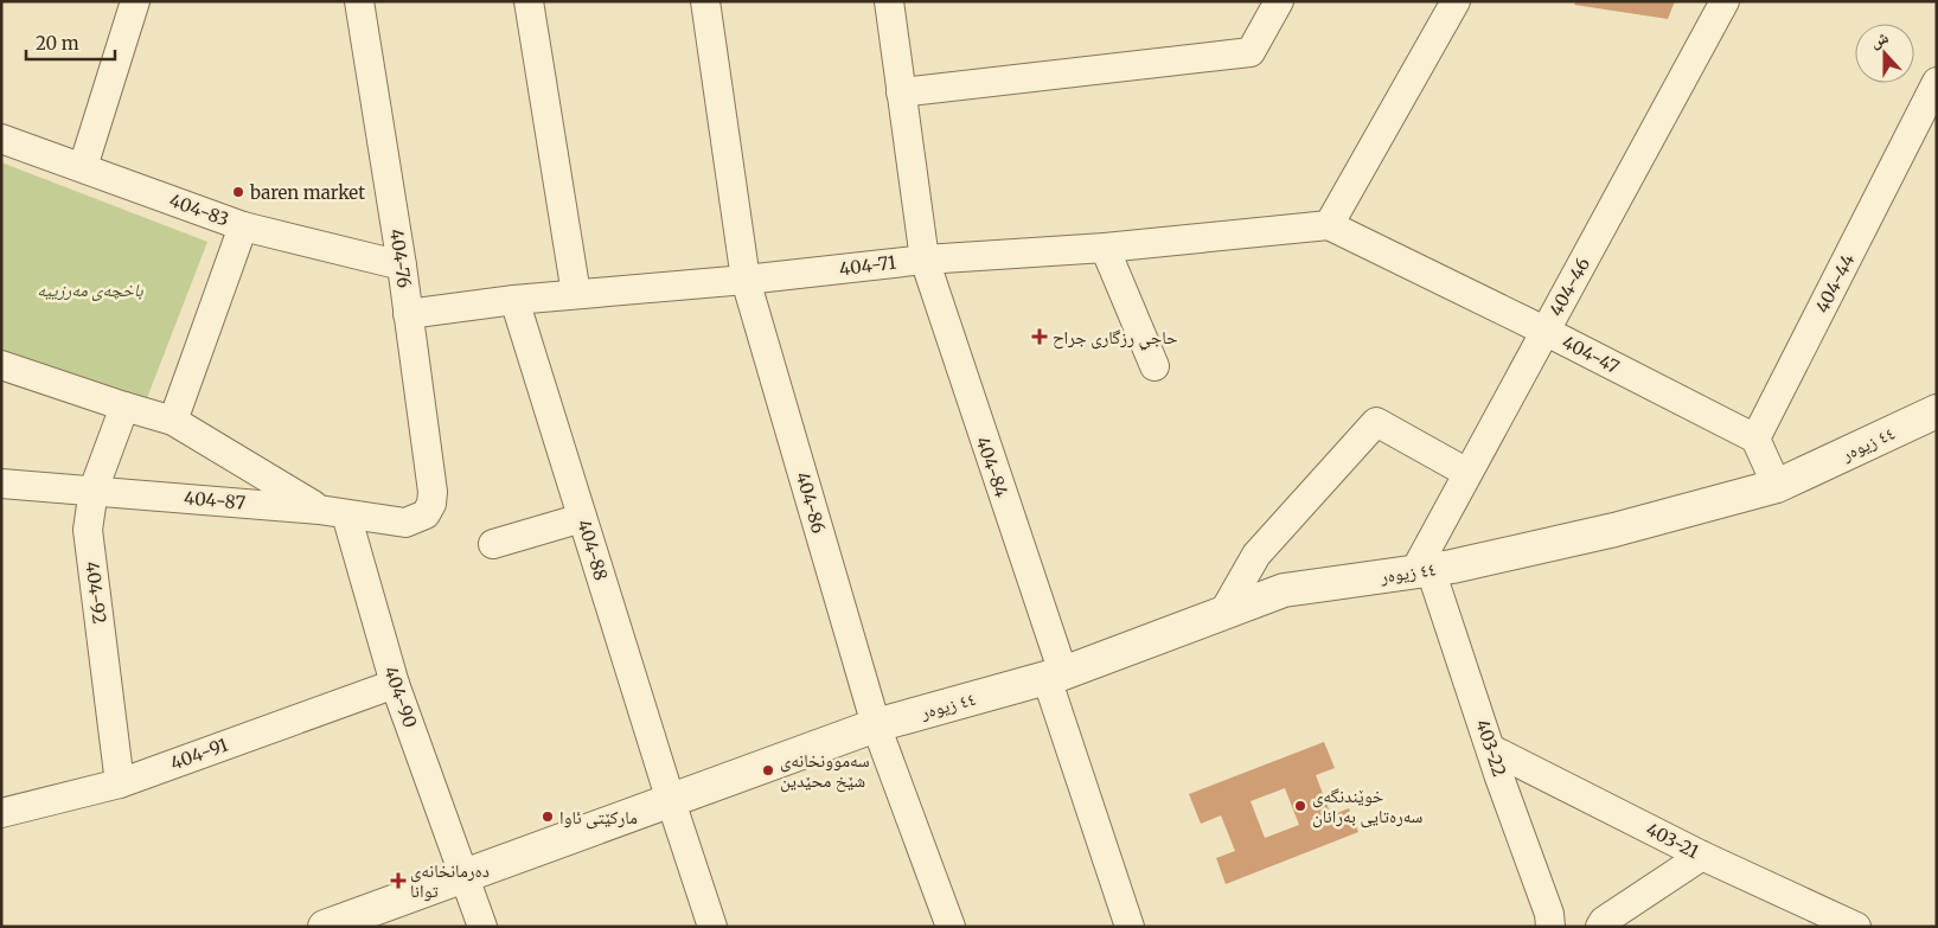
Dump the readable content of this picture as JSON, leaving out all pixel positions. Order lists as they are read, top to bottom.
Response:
{
  "streets": {
    "street": [
      "404-83",
      "404-76",
      "404-71",
      "404-44",
      "404-46",
      "404-47",
      "٤٤ زیوەر",
      "404-84",
      "404-87",
      "404-86",
      "404-88",
      "404-92",
      "404-90",
      "403-22",
      "404-91",
      "403-21"
    ]
  },
  "crossings": [
    ["404-83", "404-76"],
    ["404-76", "404-71"],
    ["404-76", "404-87"],
    ["404-71", "404-47"],
    ["404-71", "404-84"],
    ["404-71", "404-86"],
    ["404-71", "404-88"],
    ["404-44", "404-47"],
    ["404-46", "404-47"],
    ["404-46", "٤٤ زیوەر"],
    ["404-46", "403-22"],
    ["٤٤ زیوەر", "404-84"],
    ["٤٤ زیوەر", "404-86"],
    ["٤٤ زیوەر", "404-88"],
    ["٤٤ زیوەر", "404-90"],
    ["٤٤ زیوەر", "403-22"],
    ["404-87", "404-92"],
    ["404-87", "404-90"],
    ["404-92", "404-91"],
    ["404-90", "404-91"],
    ["403-22", "403-21"]
  ],
  "parks": ["باخچەی مەرزییە"],
  "places": {
    "other": [
      "baren market",
      "سەموونخانەی شێخ محێدین",
      "خوێندنگەی سەرەتایی بەرانان",
      "مارکێتی ئاوا"
    ],
    "health": ["حاجي رزگارى جراح", "دەرمانخانەی توانا"]
  },
  "scale_bar": "20 m",
  "north": "top"
}
